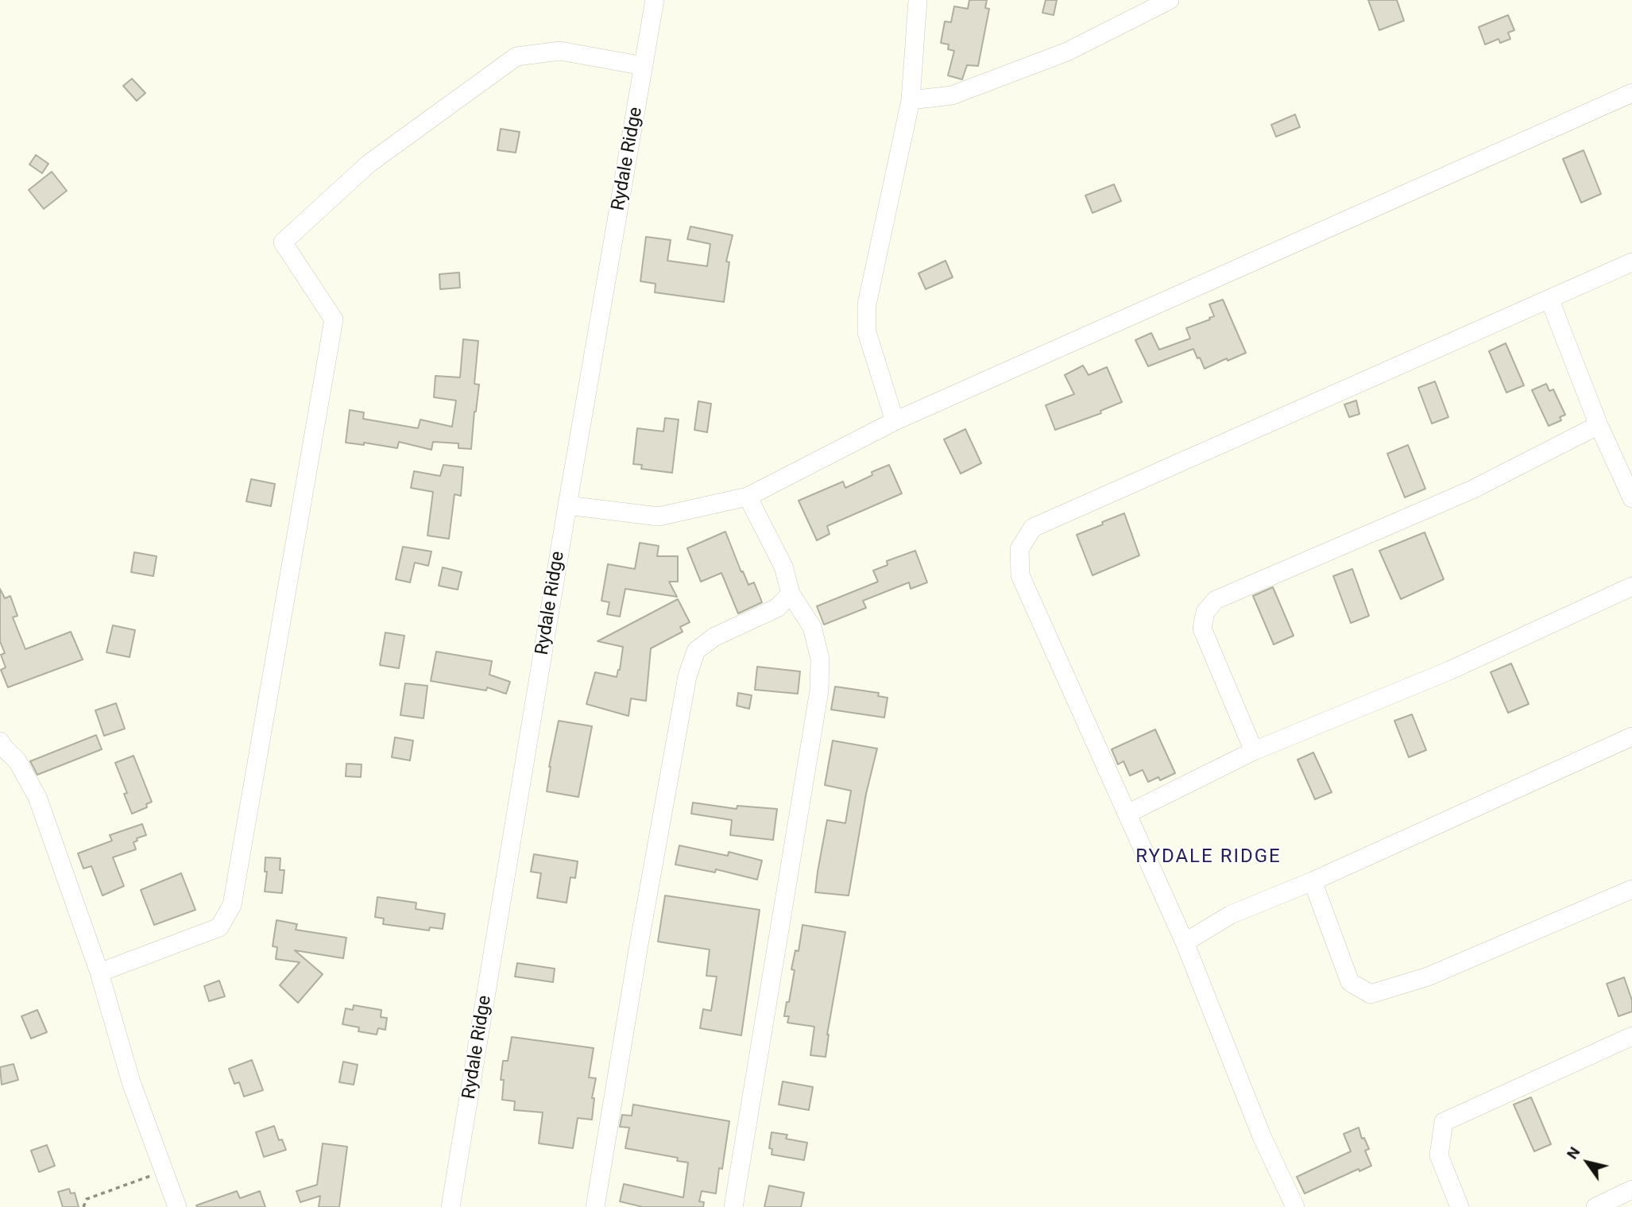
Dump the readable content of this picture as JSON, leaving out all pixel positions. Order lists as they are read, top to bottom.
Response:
{
  "streets": {
    "street": ["Rydale Ridge"]
  },
  "districts": ["RYDALE RIDGE"],
  "north": "top left"
}
